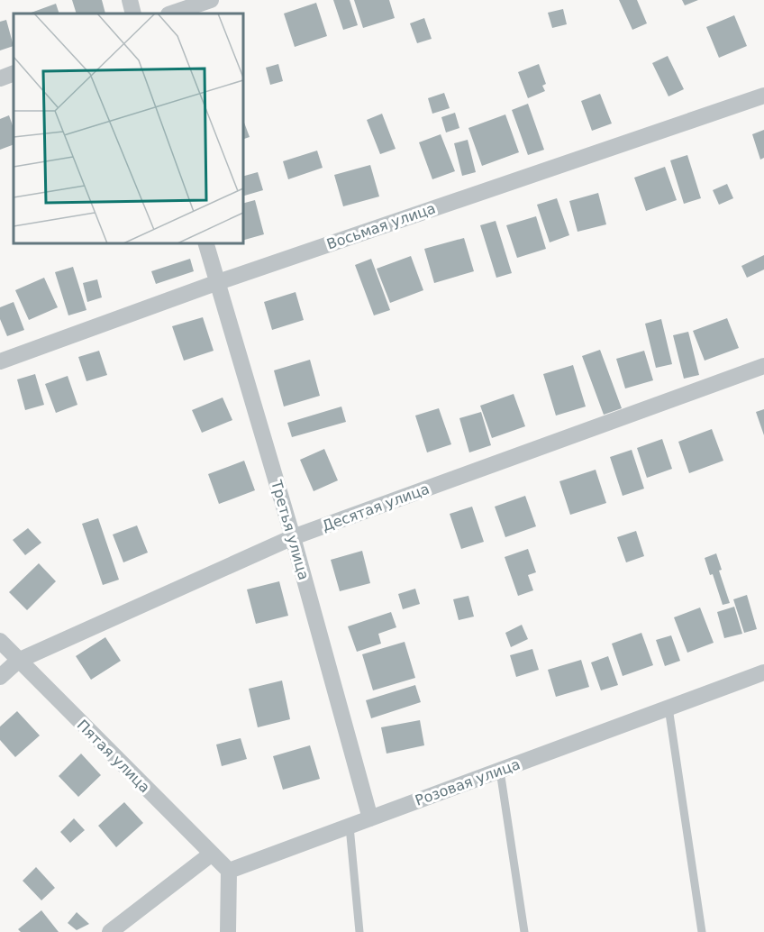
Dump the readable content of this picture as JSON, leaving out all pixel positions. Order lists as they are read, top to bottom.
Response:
{
  "streets": {
    "street": [
      "Восьмая улица",
      "Десятая улица",
      "Третья улица",
      "Пятая улица",
      "Розовая улица"
    ]
  },
  "crossings": [
    ["Восьмая улица", "Третья улица"],
    ["Десятая улица", "Третья улица"],
    ["Десятая улица", "Пятая улица"],
    ["Третья улица", "Розовая улица"],
    ["Пятая улица", "Розовая улица"]
  ]
}
